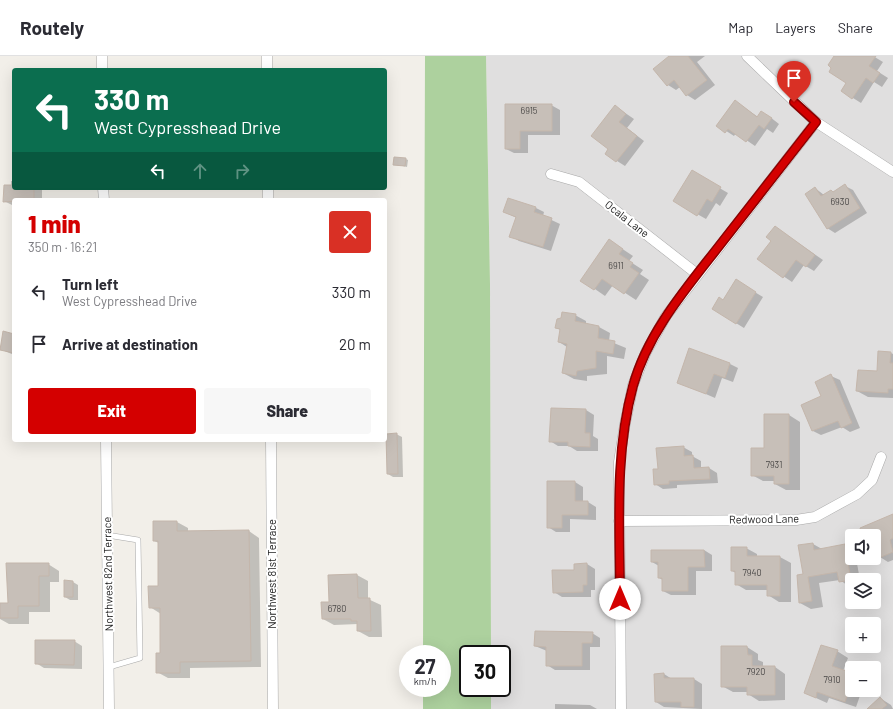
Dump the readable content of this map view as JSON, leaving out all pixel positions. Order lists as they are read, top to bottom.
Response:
{
  "streets": {
    "street": [
      "Ocala Lane",
      "Redwood Lane",
      "Northwest 82nd Terrace",
      "Northwest 81st Terrace"
    ]
  },
  "house_numbers": [
    "6915",
    "6930",
    "6911",
    "7931",
    "7940",
    "6780",
    "7920",
    "7910"
  ],
  "page": {
    "header": "Routely",
    "nav": ["Map", "Layers", "Share"],
    "turn": ["330 m", "West Cypresshead Drive"],
    "heading": ["1 min", "350 m · 16:21"],
    "list": [
      {
        "name": "Turn left",
        "note": "West Cypresshead Drive",
        "value": "330 m"
      },
      {
        "name": "Arrive at destination",
        "value": "20 m"
      }
    ],
    "buttons": ["Exit", "Share"],
    "map_buttons": ["+", "−"],
    "speed": "27 km/h",
    "limit": "30"
  }
}
